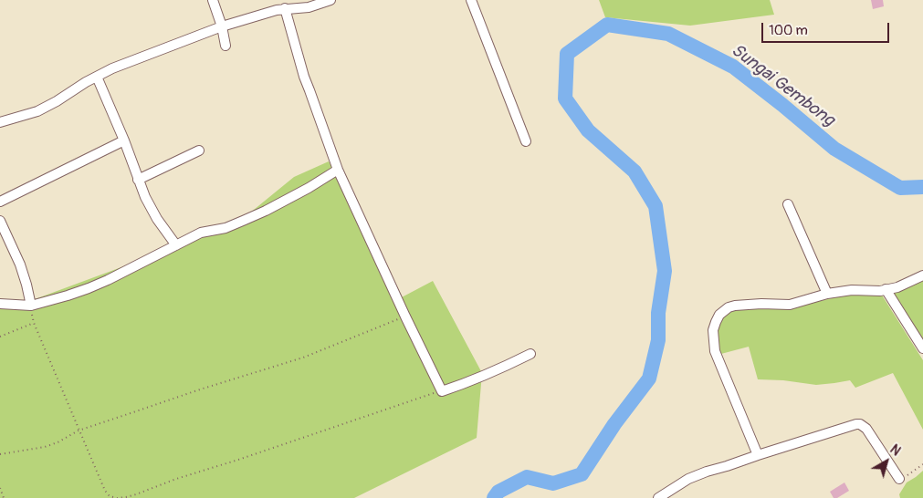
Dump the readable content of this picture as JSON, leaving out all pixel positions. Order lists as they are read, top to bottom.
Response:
{
  "water": ["Sungai Gembong"],
  "scale_bar": "100 m",
  "north": "top right"
}
